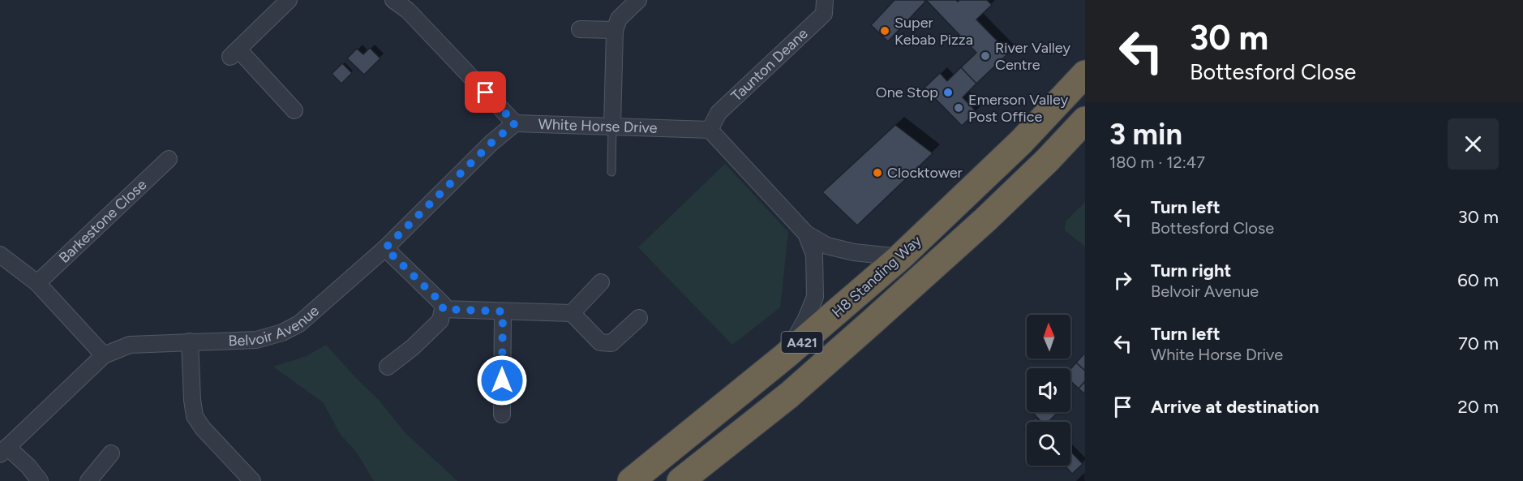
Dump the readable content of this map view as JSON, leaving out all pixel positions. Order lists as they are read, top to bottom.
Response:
{
  "streets": {
    "highway": ["H8 Standing Way", "A421"],
    "street": [
      "Taunton Deane",
      "White Horse Drive",
      "Barkestone Close",
      "Belvoir Avenue"
    ]
  },
  "crossings": [
    ["Taunton Deane", "White Horse Drive"],
    ["White Horse Drive", "Belvoir Avenue"]
  ],
  "places": [
    "Super Kebab Pizza",
    "River Valley Centre",
    "One Stop",
    "Emerson Valley Post Office",
    "Clocktower"
  ],
  "north": "top",
  "page": {
    "turn": ["30 m", "Bottesford Close"],
    "heading": ["3 min", "180 m · 12:47"],
    "list": [
      {
        "name": "Turn left",
        "note": "Bottesford Close",
        "value": "30 m"
      },
      {
        "name": "Turn right",
        "note": "Belvoir Avenue",
        "value": "60 m"
      },
      {
        "name": "Turn left",
        "note": "White Horse Drive",
        "value": "70 m"
      },
      {
        "name": "Arrive at destination",
        "value": "20 m"
      }
    ]
  }
}
